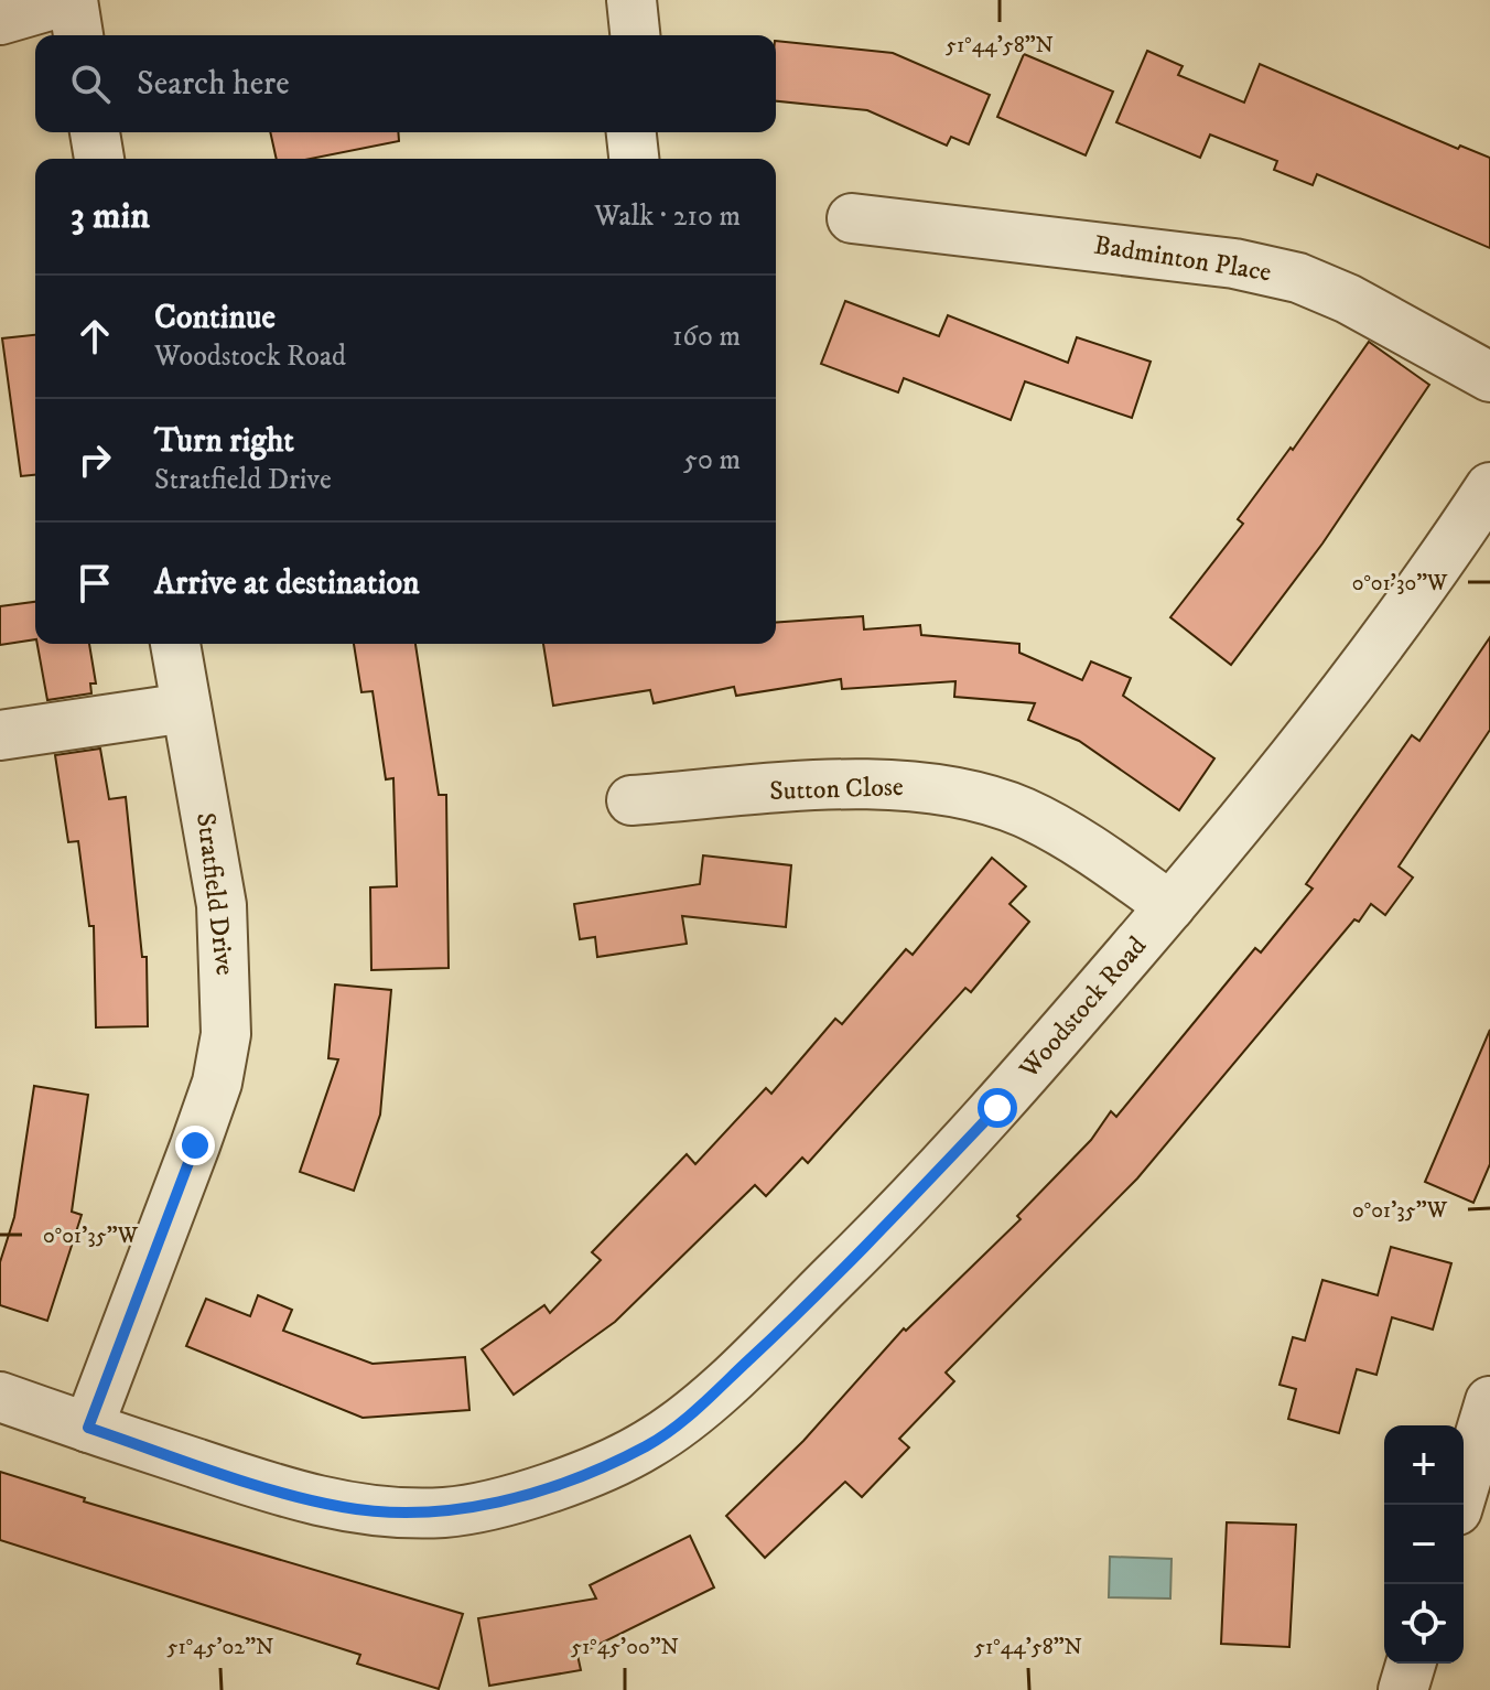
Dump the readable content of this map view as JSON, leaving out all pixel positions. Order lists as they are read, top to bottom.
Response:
{
  "streets": {
    "street": [
      "Badminton Place",
      "Sutton Close",
      "Stratfield Drive",
      "Woodstock Road"
    ]
  },
  "crossings": [
    ["Sutton Close", "Woodstock Road"],
    ["Stratfield Drive", "Woodstock Road"]
  ],
  "page": {
    "search": "Search here",
    "heading": ["3 min", "Walk · 210 m"],
    "list": [
      ["Continue", "Woodstock Road", "160 m"],
      ["Turn right", "Stratfield Drive", "50 m"],
      "Arrive at destination"
    ],
    "map_buttons": ["+", "−"]
  },
  "coordinates": [
    "51°44'58\"N",
    "0°01'30\"W",
    "0°01'35\"W",
    "51°45'02\"N",
    "51°45'00\"N"
  ]
}
